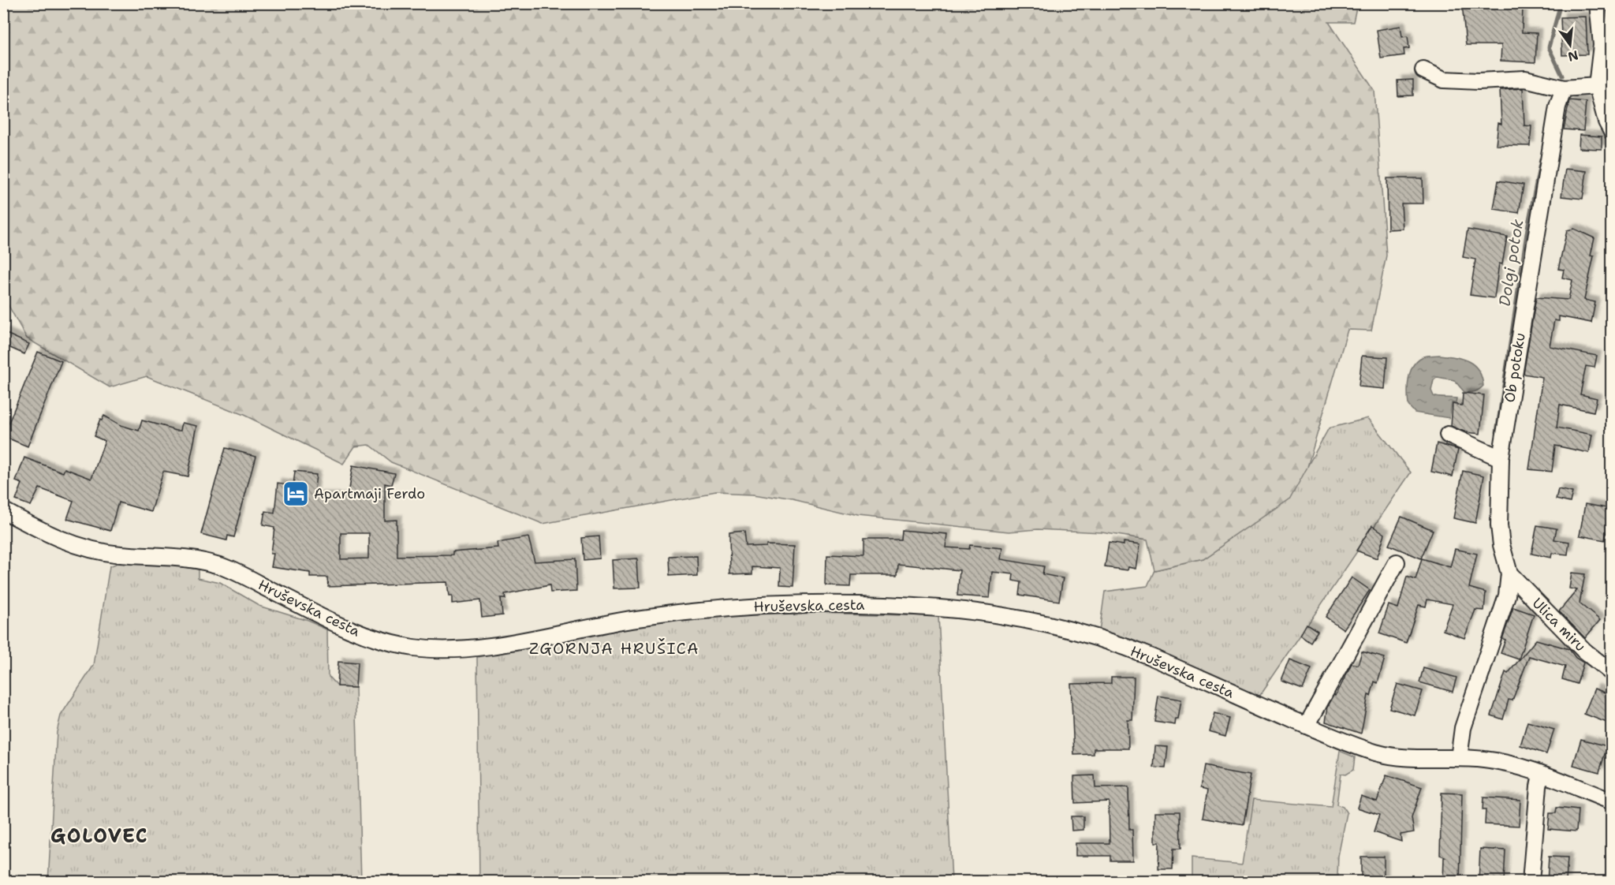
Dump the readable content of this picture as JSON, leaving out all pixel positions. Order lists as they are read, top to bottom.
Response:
{
  "streets": {
    "street": ["Ob potoku", "Hruševska cesta", "Ulica miru"]
  },
  "crossings": [
    ["Ob potoku", "Hruševska cesta"],
    ["Ob potoku", "Ulica miru"]
  ],
  "districts": ["ZGORNJA HRUŠICA", "GOLOVEC"],
  "water": ["Dolgi potok"],
  "places": {
    "hotel": ["Apartmaji Ferdo"]
  },
  "north": "bottom"
}
